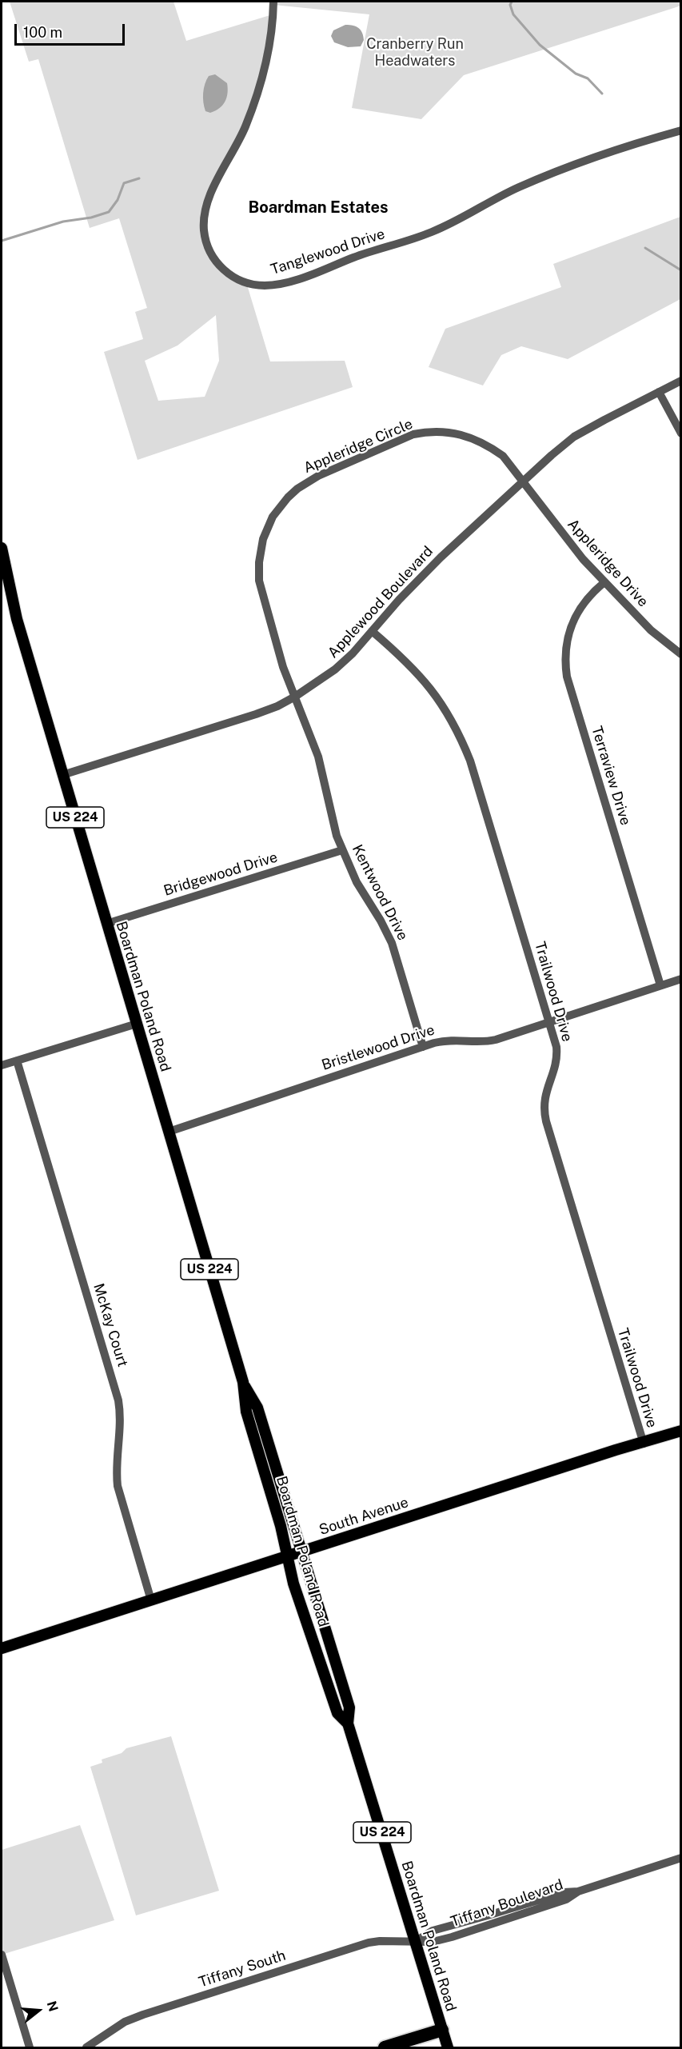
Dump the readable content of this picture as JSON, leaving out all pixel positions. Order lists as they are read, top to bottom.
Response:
{
  "streets": {
    "main road": ["US 224", "Boardman Poland Road", "South Avenue"],
    "street": [
      "Tanglewood Drive",
      "Appleridge Circle",
      "Appleridge Drive",
      "Applewood Boulevard",
      "Terraview Drive",
      "Bridgewood Drive",
      "Kentwood Drive",
      "Trailwood Drive",
      "Bristlewood Drive",
      "McKay Court",
      "Tiffany Boulevard",
      "Tiffany South"
    ]
  },
  "crossings": [
    ["Appleridge Circle", "Appleridge Drive"],
    ["Appleridge Circle", "Applewood Boulevard"],
    ["Appleridge Circle", "Kentwood Drive"],
    ["Appleridge Drive", "Applewood Boulevard"],
    ["Appleridge Drive", "Terraview Drive"],
    ["Applewood Boulevard", "Kentwood Drive"],
    ["Applewood Boulevard", "Trailwood Drive"],
    ["Applewood Boulevard", "Boardman Poland Road"],
    ["Terraview Drive", "Bristlewood Drive"],
    ["Bridgewood Drive", "Kentwood Drive"],
    ["Bridgewood Drive", "Boardman Poland Road"],
    ["Kentwood Drive", "Bristlewood Drive"],
    ["Trailwood Drive", "Bristlewood Drive"],
    ["Trailwood Drive", "South Avenue"],
    ["Boardman Poland Road", "Bristlewood Drive"],
    ["Boardman Poland Road", "South Avenue"],
    ["Boardman Poland Road", "Tiffany Boulevard"],
    ["Boardman Poland Road", "Tiffany South"],
    ["McKay Court", "South Avenue"],
    ["Tiffany Boulevard", "Tiffany South"]
  ],
  "districts": ["Boardman Estates"],
  "parks": ["Cranberry Run Headwaters"],
  "scale_bar": "100 m",
  "north": "right"
}
